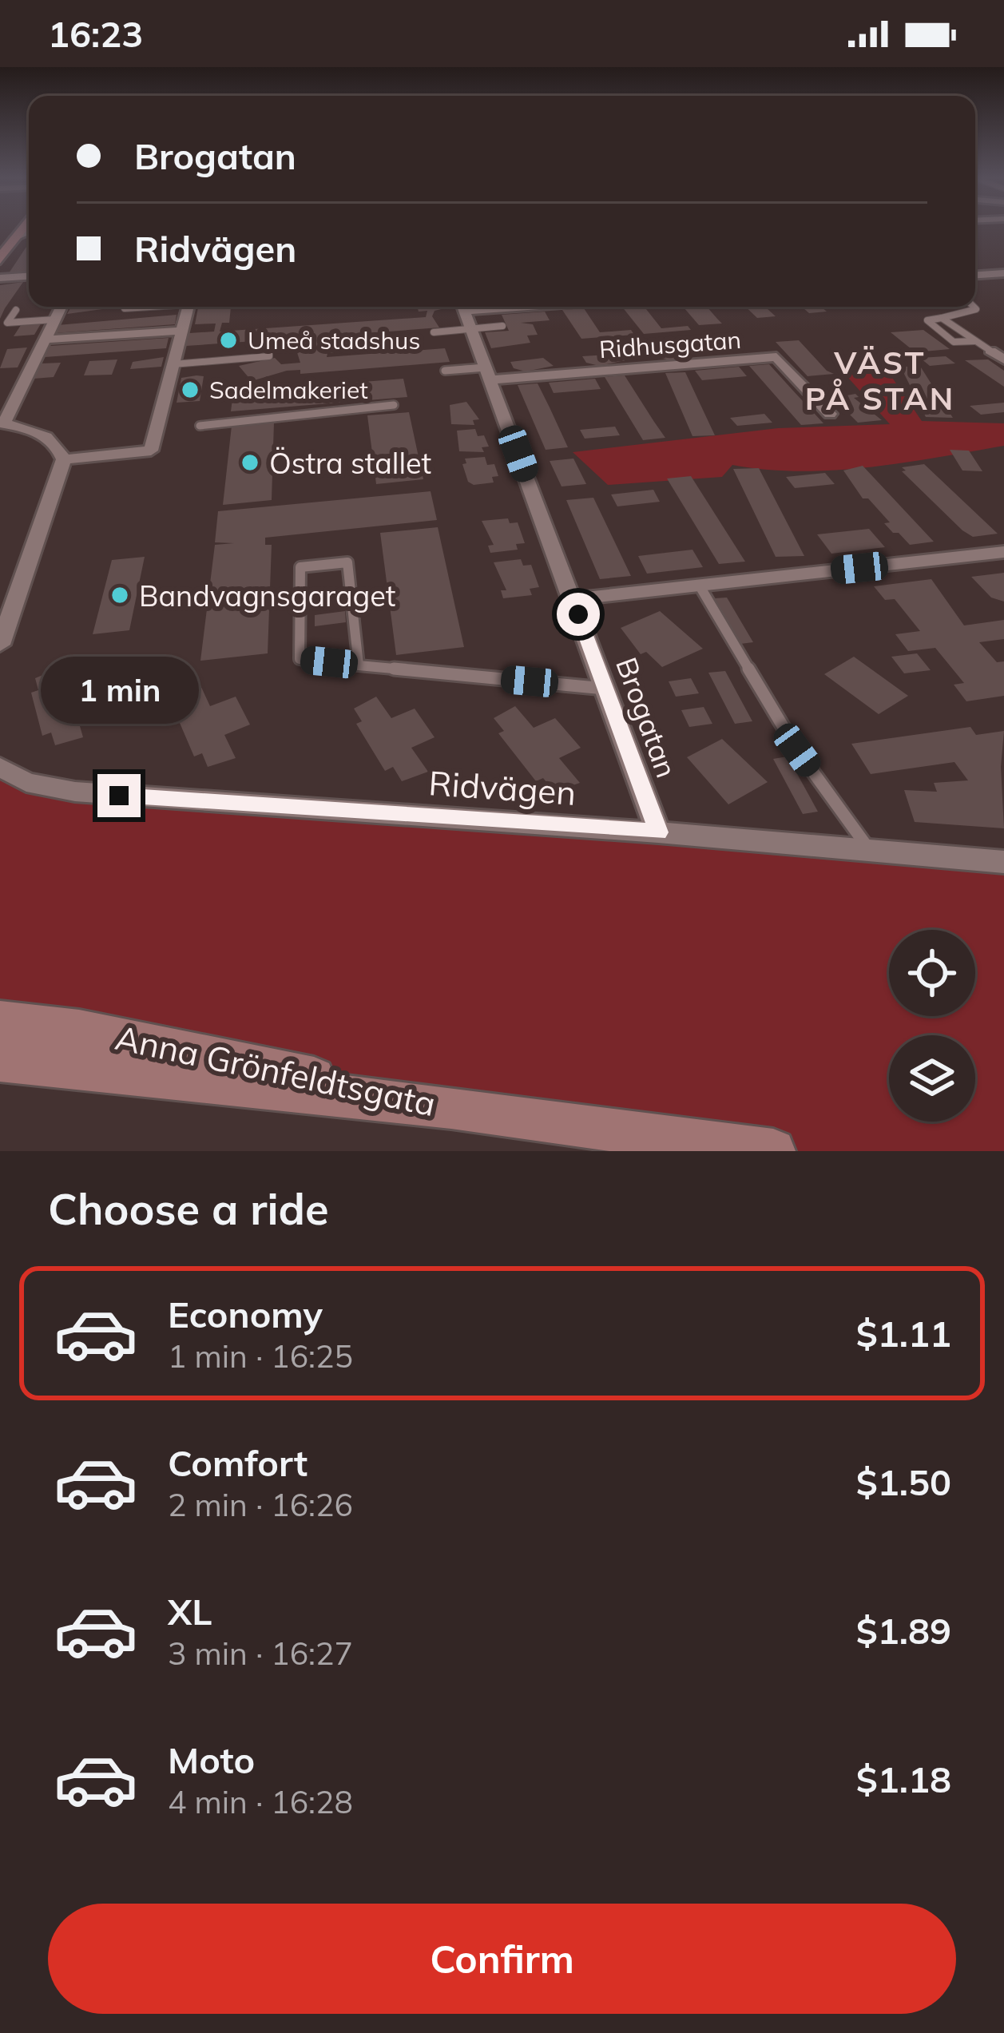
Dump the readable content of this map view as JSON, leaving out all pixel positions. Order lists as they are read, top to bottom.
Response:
{
  "streets": {
    "main road": ["Anna Grönfeldtsgata"],
    "street": ["Ridhusgatan", "Brogatan", "Ridvägen"]
  },
  "crossings": [
    ["Ridhusgatan", "Brogatan"],
    ["Brogatan", "Ridvägen"]
  ],
  "districts": ["VÄST PÅ STAN"],
  "places": [
    "Umeå stadshus",
    "Sadelmakeriet",
    "Östra stallet",
    "Bandvagnsgaraget"
  ],
  "page": {
    "status": "16:23",
    "banner": ["Brogatan", "Ridvägen"],
    "bubble": "1 min",
    "heading": "Choose a ride",
    "list": [
      {
        "name": "Economy",
        "note": "1 min · 16:25",
        "value": "$1.11"
      },
      {
        "name": "Comfort",
        "note": "2 min · 16:26",
        "value": "$1.50"
      },
      {
        "name": "XL",
        "note": "3 min · 16:27",
        "value": "$1.89"
      },
      {
        "name": "Moto",
        "note": "4 min · 16:28",
        "value": "$1.18"
      }
    ],
    "buttons": "Confirm"
  }
}
